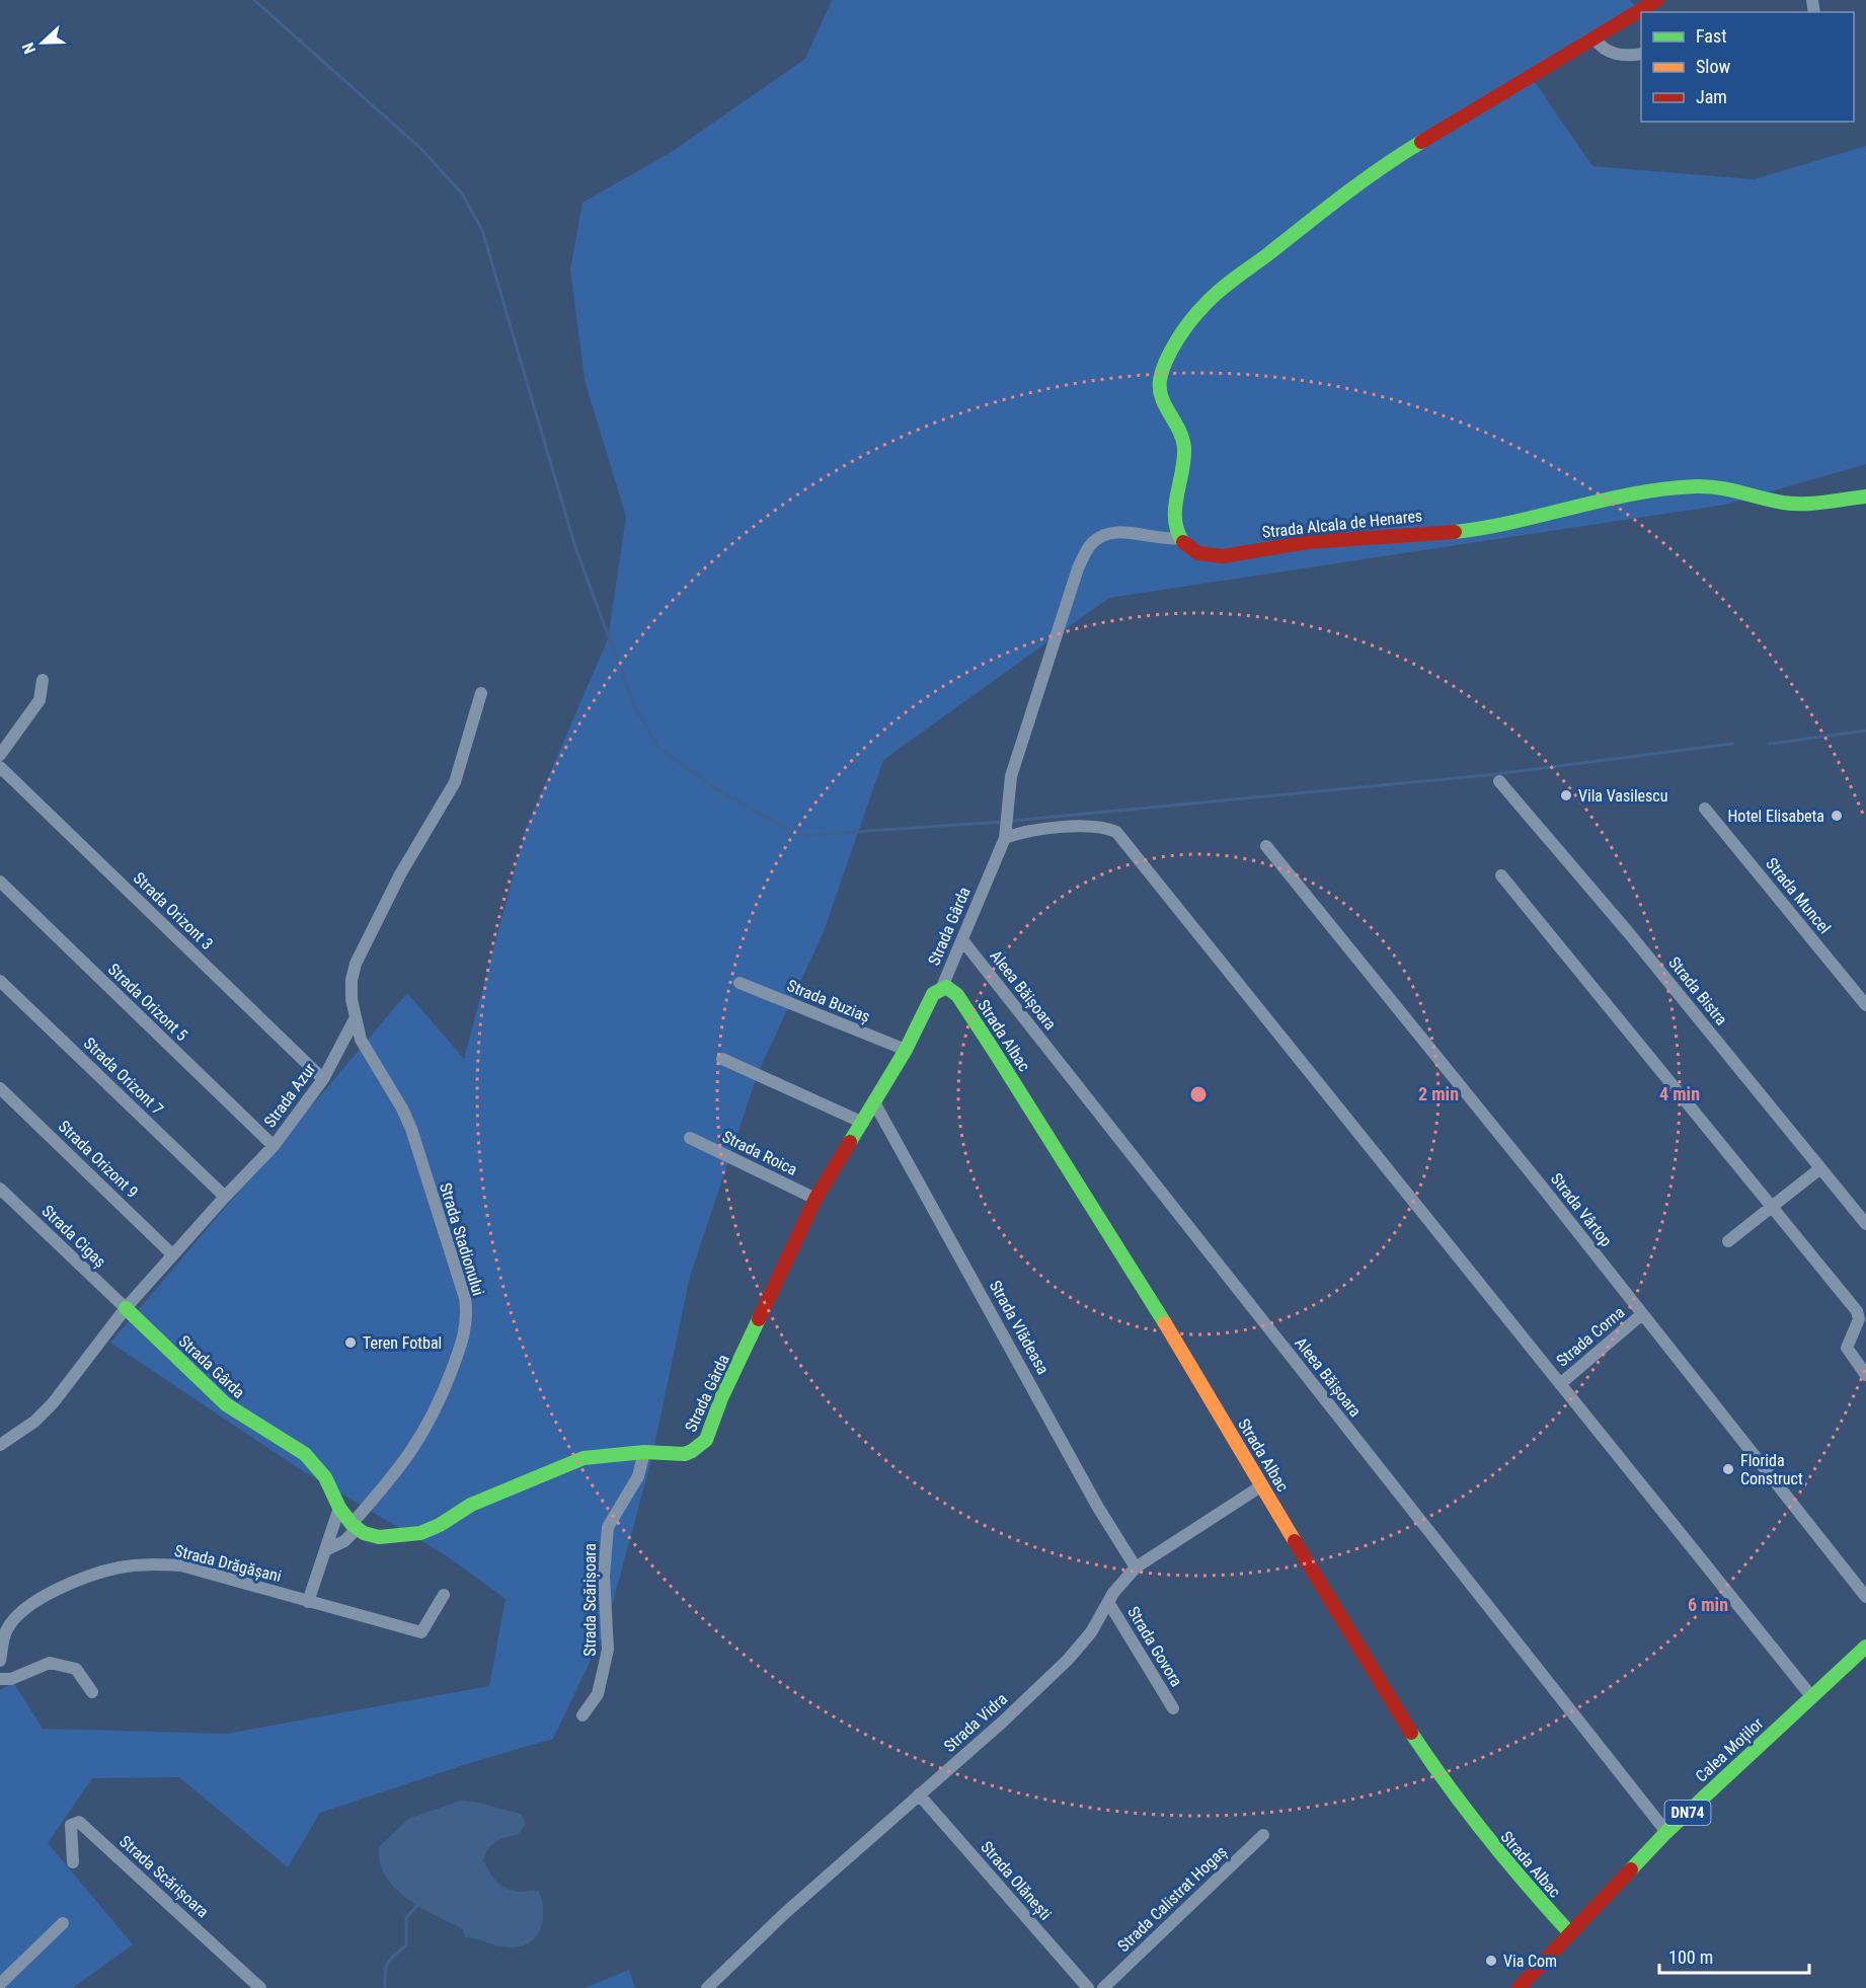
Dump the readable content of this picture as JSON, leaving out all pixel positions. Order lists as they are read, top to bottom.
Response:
{
  "streets": {
    "street": [
      "Strada Alcala de Henares",
      "Strada Muncel",
      "Strada Orizont 3",
      "Strada Gârda",
      "Aleea Băișoara",
      "Strada Bistra",
      "Strada Buziaș",
      "Strada Orizont 5",
      "Strada Albac",
      "Strada Orizont 7",
      "Strada Azur",
      "Strada Roica",
      "Strada Orizont 9",
      "Strada Vârtop",
      "Strada Cigaș",
      "Strada Stadionului",
      "Strada Vlădeasa",
      "Strada Corna",
      "Strada Drăgășani",
      "Strada Scărișoara",
      "Strada Govora",
      "Strada Vidra",
      "Calea Moților",
      "DN74",
      "Strada Olănești",
      "Strada Calistrat Hogaș"
    ]
  },
  "crossings": [
    ["Strada Alcala de Henares", "Strada Gârda"],
    ["Strada Orizont 3", "Strada Azur"],
    ["Strada Gârda", "Aleea Băișoara"],
    ["Strada Gârda", "Strada Buziaș"],
    ["Strada Gârda", "Strada Albac"],
    ["Strada Gârda", "Strada Azur"],
    ["Strada Gârda", "Strada Roica"],
    ["Strada Gârda", "Strada Cigaș"],
    ["Strada Gârda", "Strada Stadionului"],
    ["Strada Gârda", "Strada Vlădeasa"],
    ["Strada Gârda", "Strada Scărișoara"],
    ["Aleea Băișoara", "Calea Moților"],
    ["Strada Orizont 5", "Strada Azur"],
    ["Strada Albac", "Strada Vidra"],
    ["Strada Albac", "Calea Moților"],
    ["Strada Orizont 7", "Strada Azur"],
    ["Strada Azur", "Strada Orizont 9"],
    ["Strada Azur", "Strada Cigaș"],
    ["Strada Azur", "Strada Stadionului"],
    ["Strada Vârtop", "Strada Corna"],
    ["Strada Vlădeasa", "Strada Vidra"],
    ["Strada Govora", "Strada Vidra"],
    ["Strada Vidra", "Strada Olănești"]
  ],
  "places": [
    "Vila Vasilescu",
    "Hotel Elisabeta",
    "Teren Fotbal",
    "Florida Construct",
    "Via Com"
  ],
  "legend": ["Fast", "Slow", "Jam"],
  "scale_bar": "100 m",
  "north": "left",
  "rings": ["2 min", "4 min", "6 min"]
}
